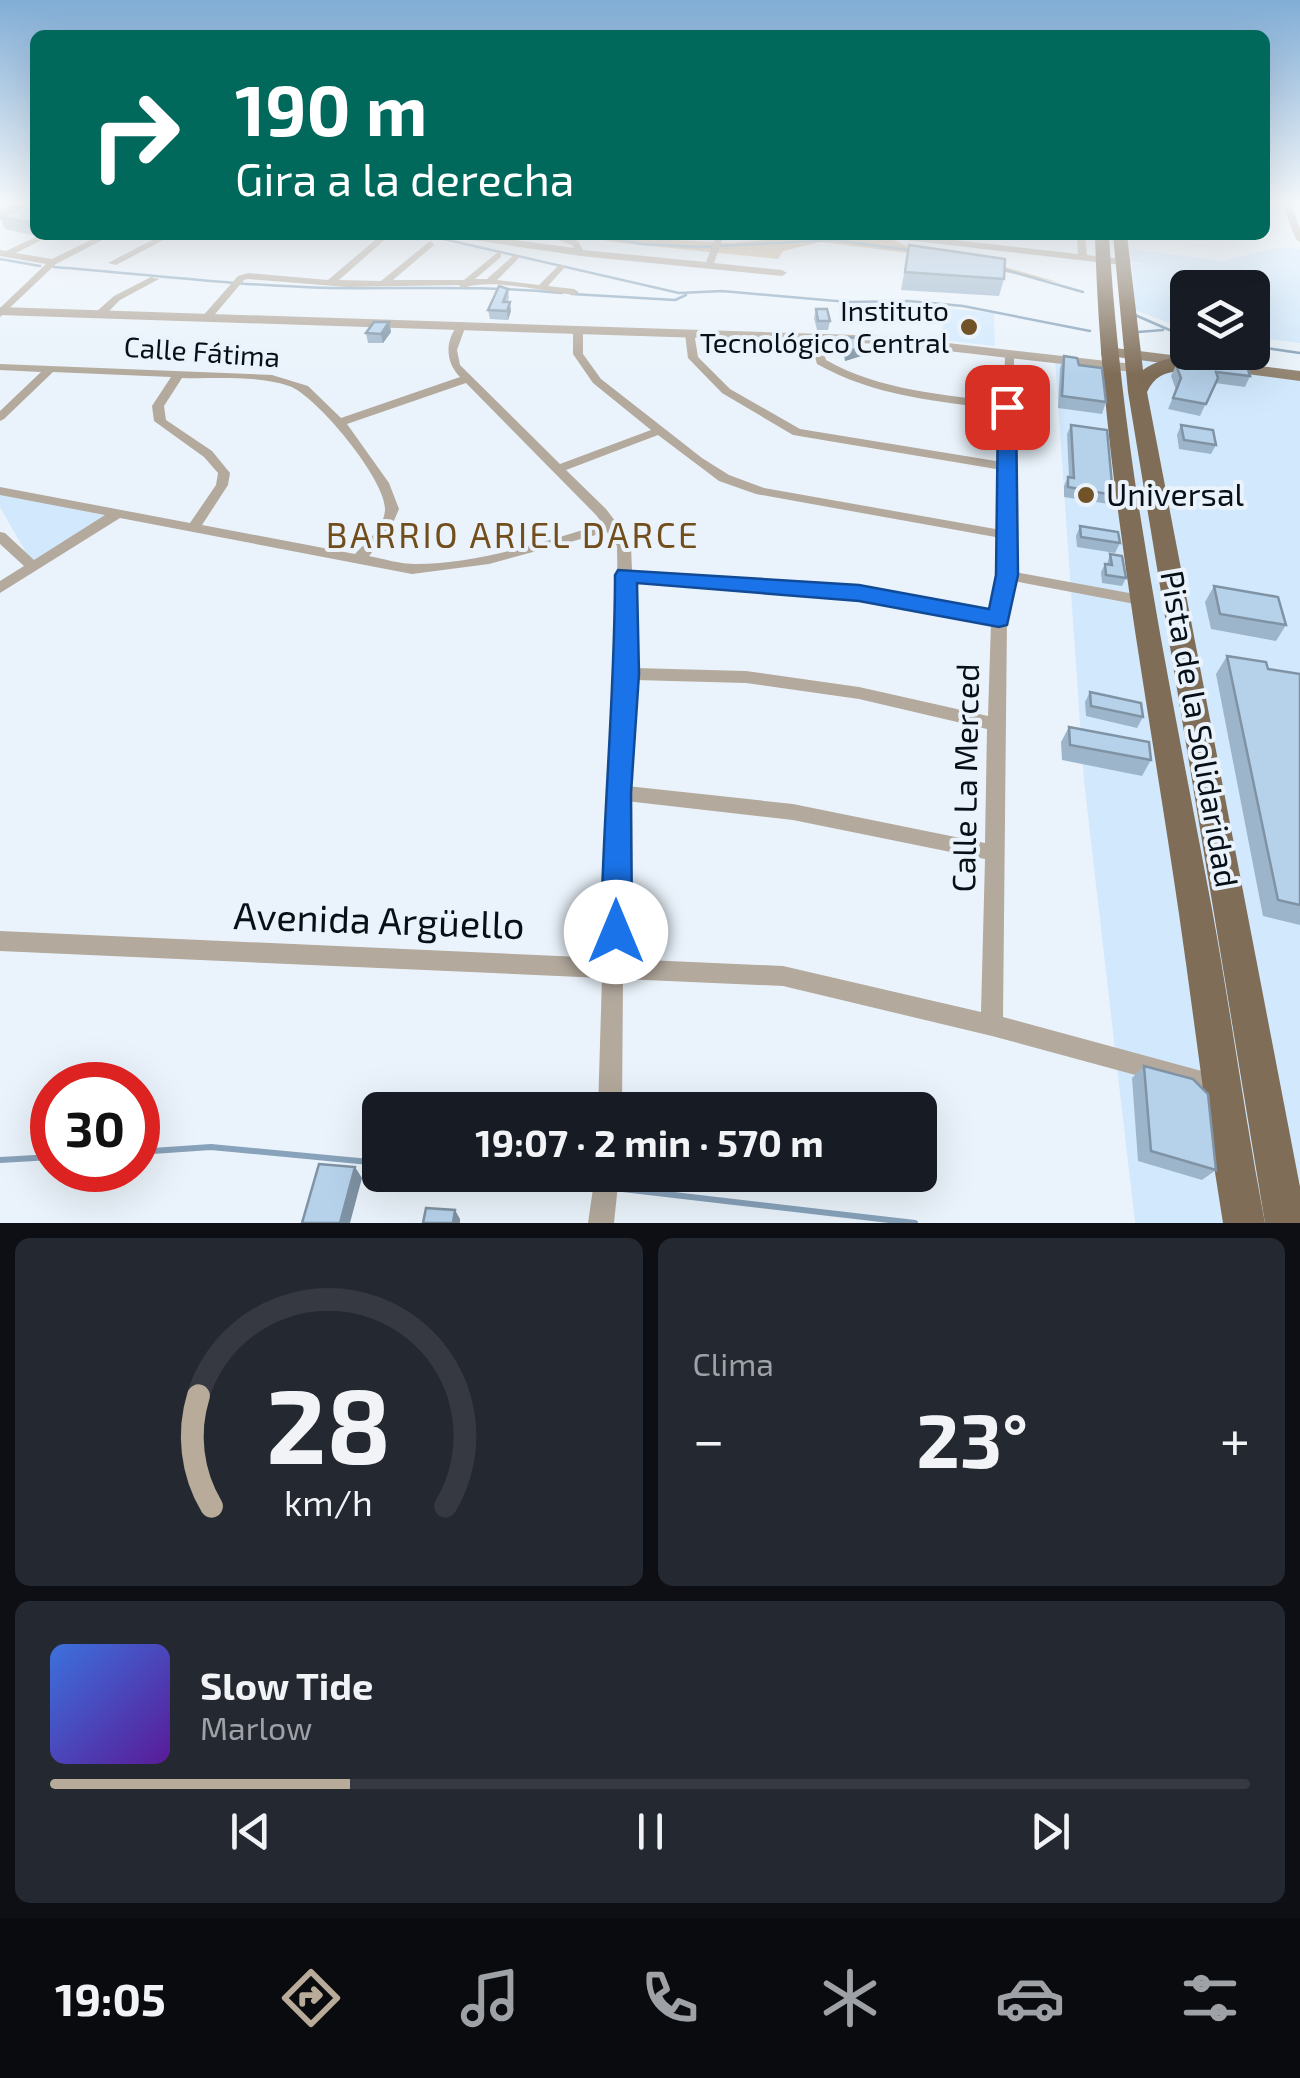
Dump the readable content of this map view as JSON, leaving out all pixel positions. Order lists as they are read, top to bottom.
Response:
{
  "streets": {
    "main road": ["Pista de la Solidaridad"],
    "street": ["Calle Fátima", "Calle La Merced", "Avenida Argüello"]
  },
  "crossings": [
    ["Pista de la Solidaridad", "Avenida Argüello"],
    ["Calle La Merced", "Avenida Argüello"]
  ],
  "districts": ["BARRIO ARIEL DARCE"],
  "places": ["Instituto Tecnológico Central", "Universal"],
  "page": {
    "turn": ["190 m", "Gira a la derecha"],
    "limit": "30",
    "trip": "19:07 · 2 min · 570 m",
    "tile": "Clima",
    "heat": ["−", "23°", "+"],
    "song": ["Slow Tide", "Marlow"],
    "tabs": "19:05",
    "gauge": ["28", "km/h"]
  }
}
